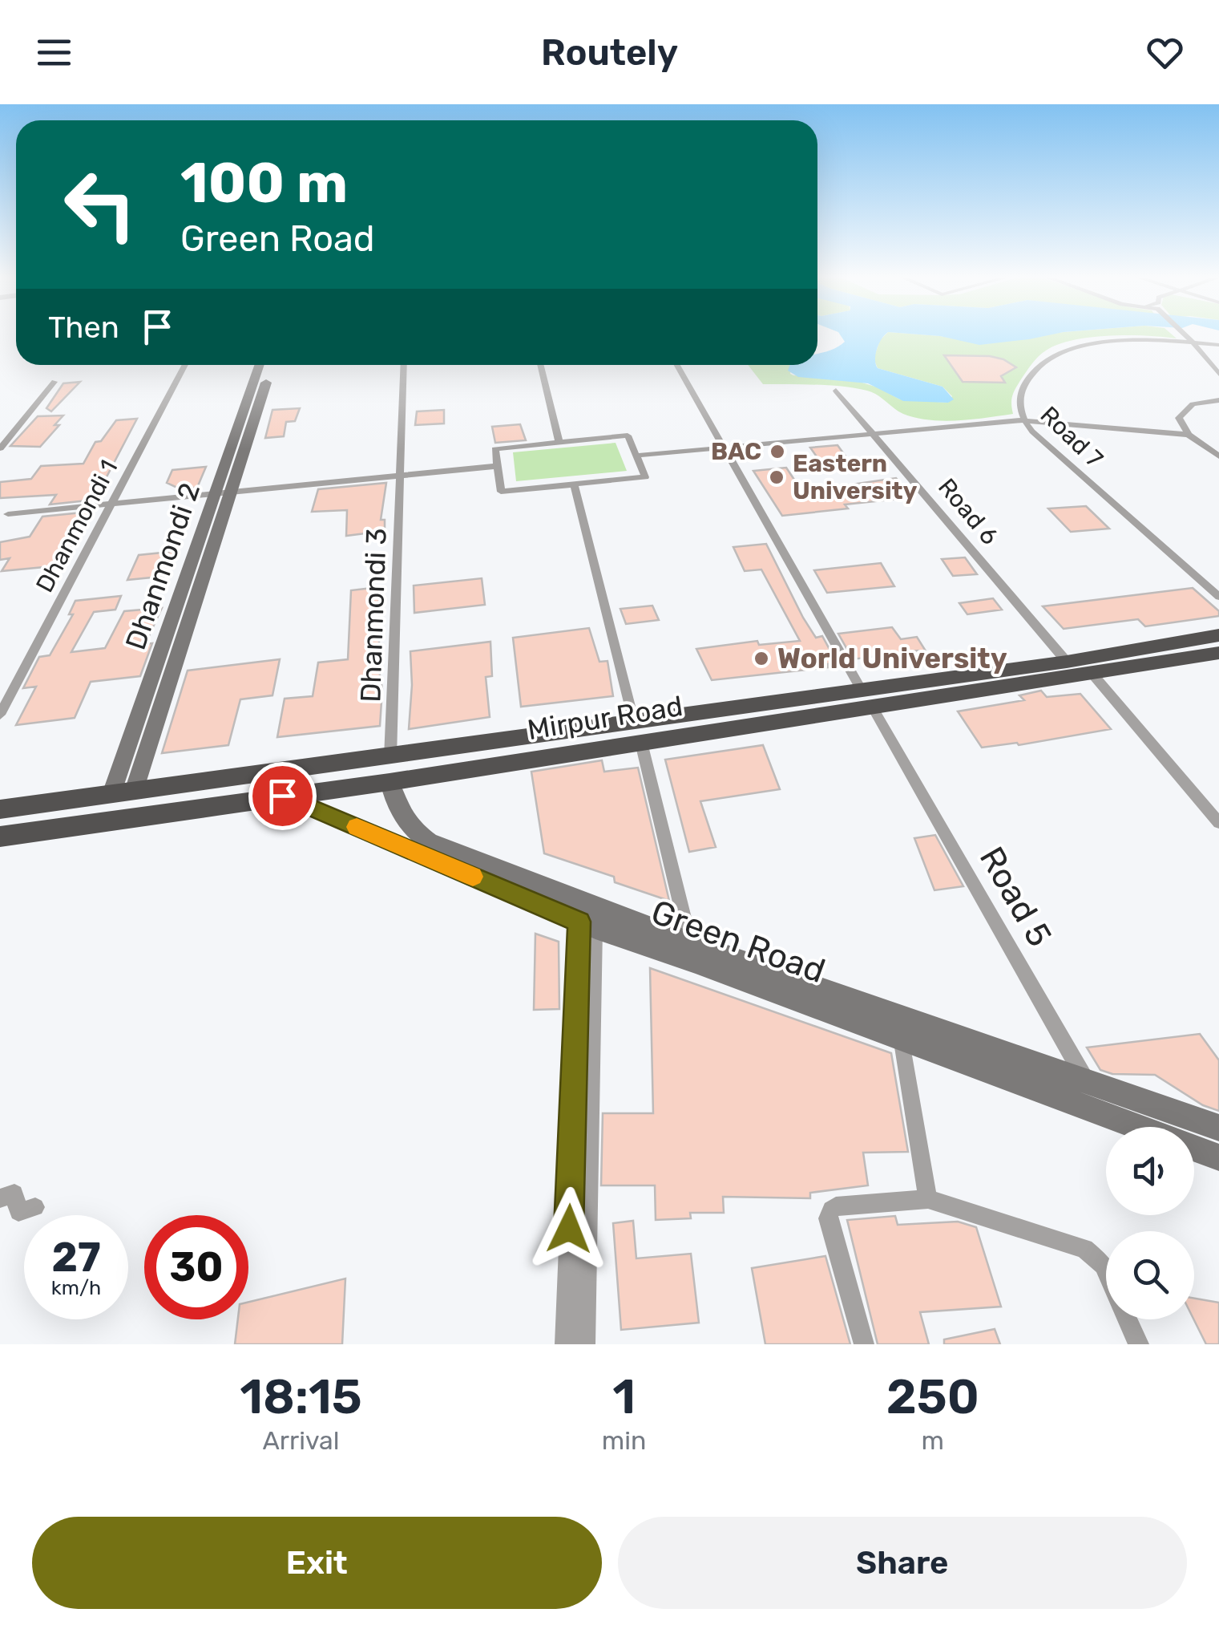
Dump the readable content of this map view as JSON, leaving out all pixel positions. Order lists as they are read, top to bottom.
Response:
{
  "streets": {
    "highway": ["Mirpur Road"],
    "main road": ["Dhanmondi 2", "Green Road"],
    "street": [
      "Road 7",
      "Road 6",
      "Dhanmondi 1",
      "Dhanmondi 3",
      "Road 5"
    ]
  },
  "crossings": [
    ["Road 6", "Mirpur Road"],
    ["Dhanmondi 2", "Mirpur Road"],
    ["Dhanmondi 3", "Mirpur Road"],
    ["Mirpur Road", "Road 5"],
    ["Mirpur Road", "Green Road"],
    ["Road 5", "Green Road"]
  ],
  "places": ["BAC", "Eastern University", "World University"],
  "page": {
    "header": "Routely",
    "turn": ["100 m", "Green Road"],
    "then": "Then",
    "speed": "27 km/h",
    "limit": "30",
    "eta": [
      "18:15",
      "Arrival",
      "1",
      "min",
      "250",
      "m"
    ],
    "buttons": ["Exit", "Share"]
  }
}
